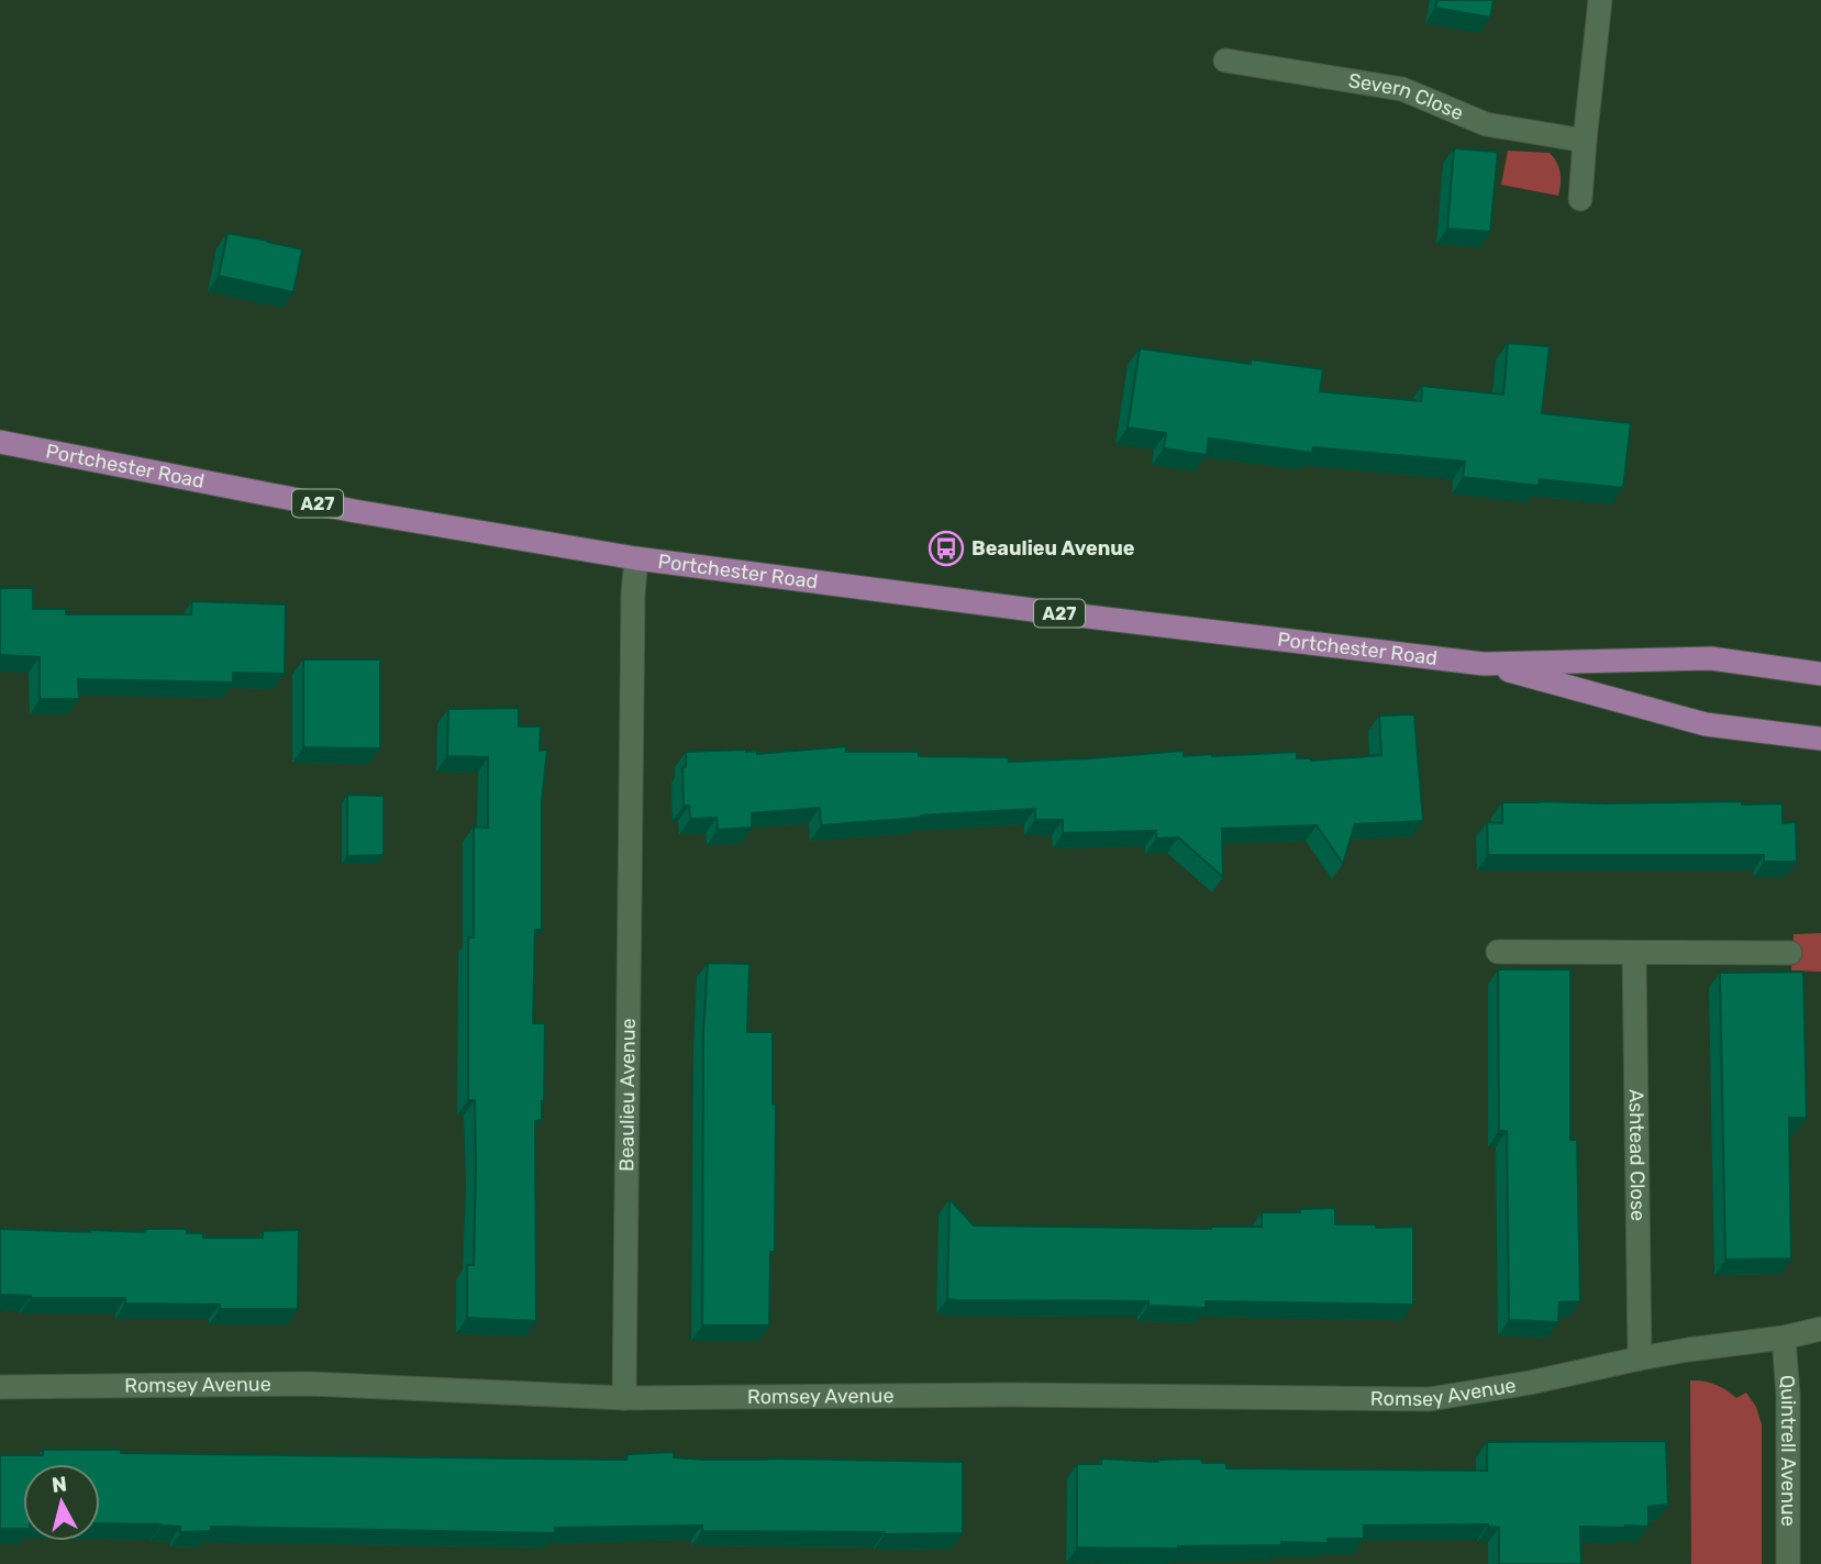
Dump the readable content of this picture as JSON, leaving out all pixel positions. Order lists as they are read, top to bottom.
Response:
{
  "streets": {
    "main road": ["Portchester Road", "A27"],
    "street": [
      "Severn Close",
      "Beaulieu Avenue",
      "Ashtead Close",
      "Romsey Avenue",
      "Quintrell Avenue"
    ]
  },
  "crossings": [
    ["Portchester Road", "Beaulieu Avenue"],
    ["Beaulieu Avenue", "Romsey Avenue"],
    ["Ashtead Close", "Romsey Avenue"],
    ["Romsey Avenue", "Quintrell Avenue"]
  ],
  "places": {
    "bus stop": ["Beaulieu Avenue"]
  },
  "north": "top"
}
